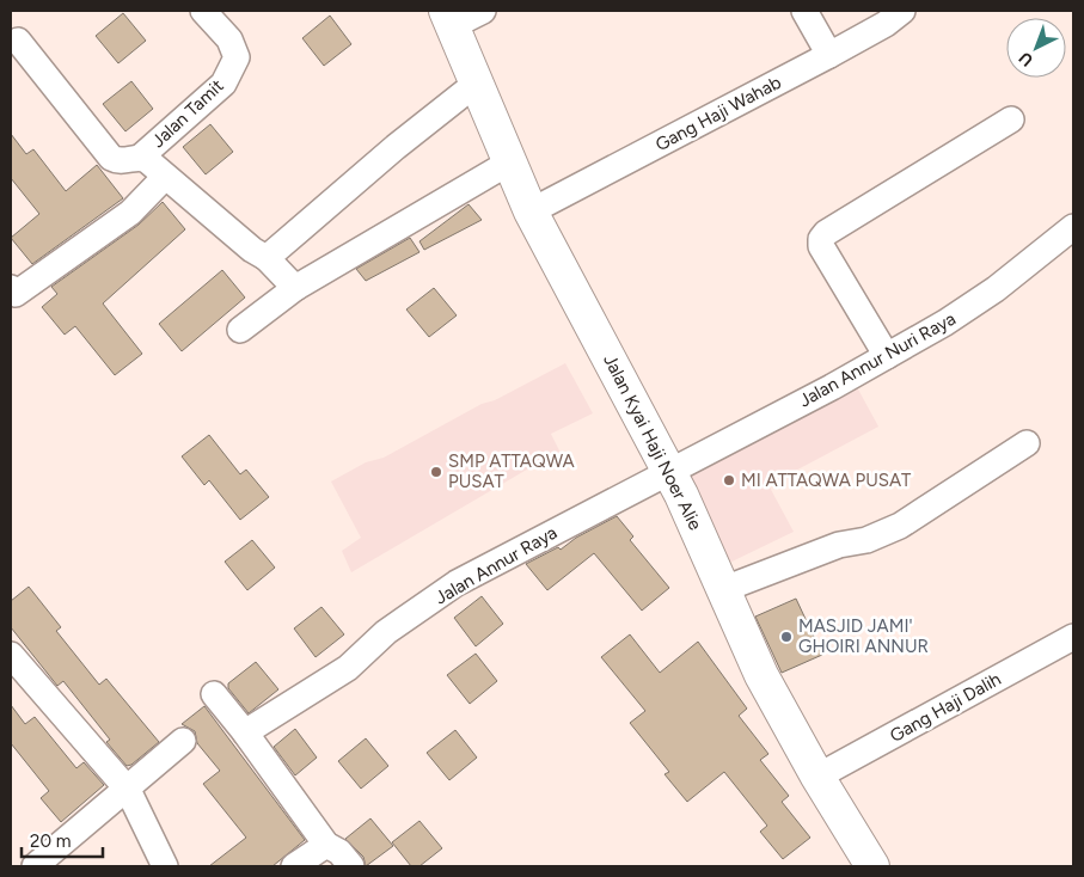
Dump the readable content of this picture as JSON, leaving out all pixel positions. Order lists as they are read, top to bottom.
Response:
{
  "streets": {
    "street": [
      "Jalan Tamit",
      "Gang Haji Wahab",
      "Jalan Annur Nuri Raya",
      "Jalan Kyai Haji Noer Alie",
      "Jalan Annur Raya",
      "Gang Haji Dalih"
    ]
  },
  "crossings": [
    ["Gang Haji Wahab", "Jalan Kyai Haji Noer Alie"],
    ["Jalan Annur Nuri Raya", "Jalan Kyai Haji Noer Alie"],
    ["Jalan Annur Nuri Raya", "Jalan Annur Raya"],
    ["Jalan Kyai Haji Noer Alie", "Jalan Annur Raya"],
    ["Jalan Kyai Haji Noer Alie", "Gang Haji Dalih"]
  ],
  "places": ["SMP ATTAQWA PUSAT", "MI ATTAQWA PUSAT", "MASJID JAMI' GHOIRI ANNUR"],
  "scale_bar": "20 m",
  "north": "bottom left"
}
